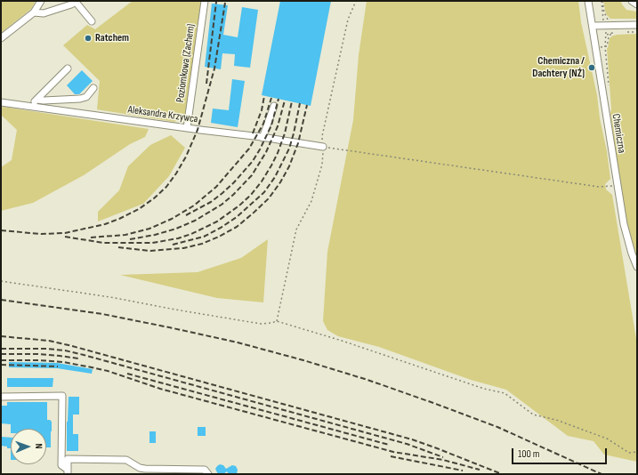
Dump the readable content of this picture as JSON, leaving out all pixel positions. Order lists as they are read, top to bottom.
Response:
{
  "streets": {
    "street": ["Poziomkowa (Zachem)", "Aleksandra Krzywca", "Chemiczna"]
  },
  "crossings": [
    ["Poziomkowa (Zachem)", "Aleksandra Krzywca"]
  ],
  "places": ["Ratchem", "Chemiczna / Dachtery (NŹ)"],
  "scale_bar": "100 m",
  "north": "right"
}
